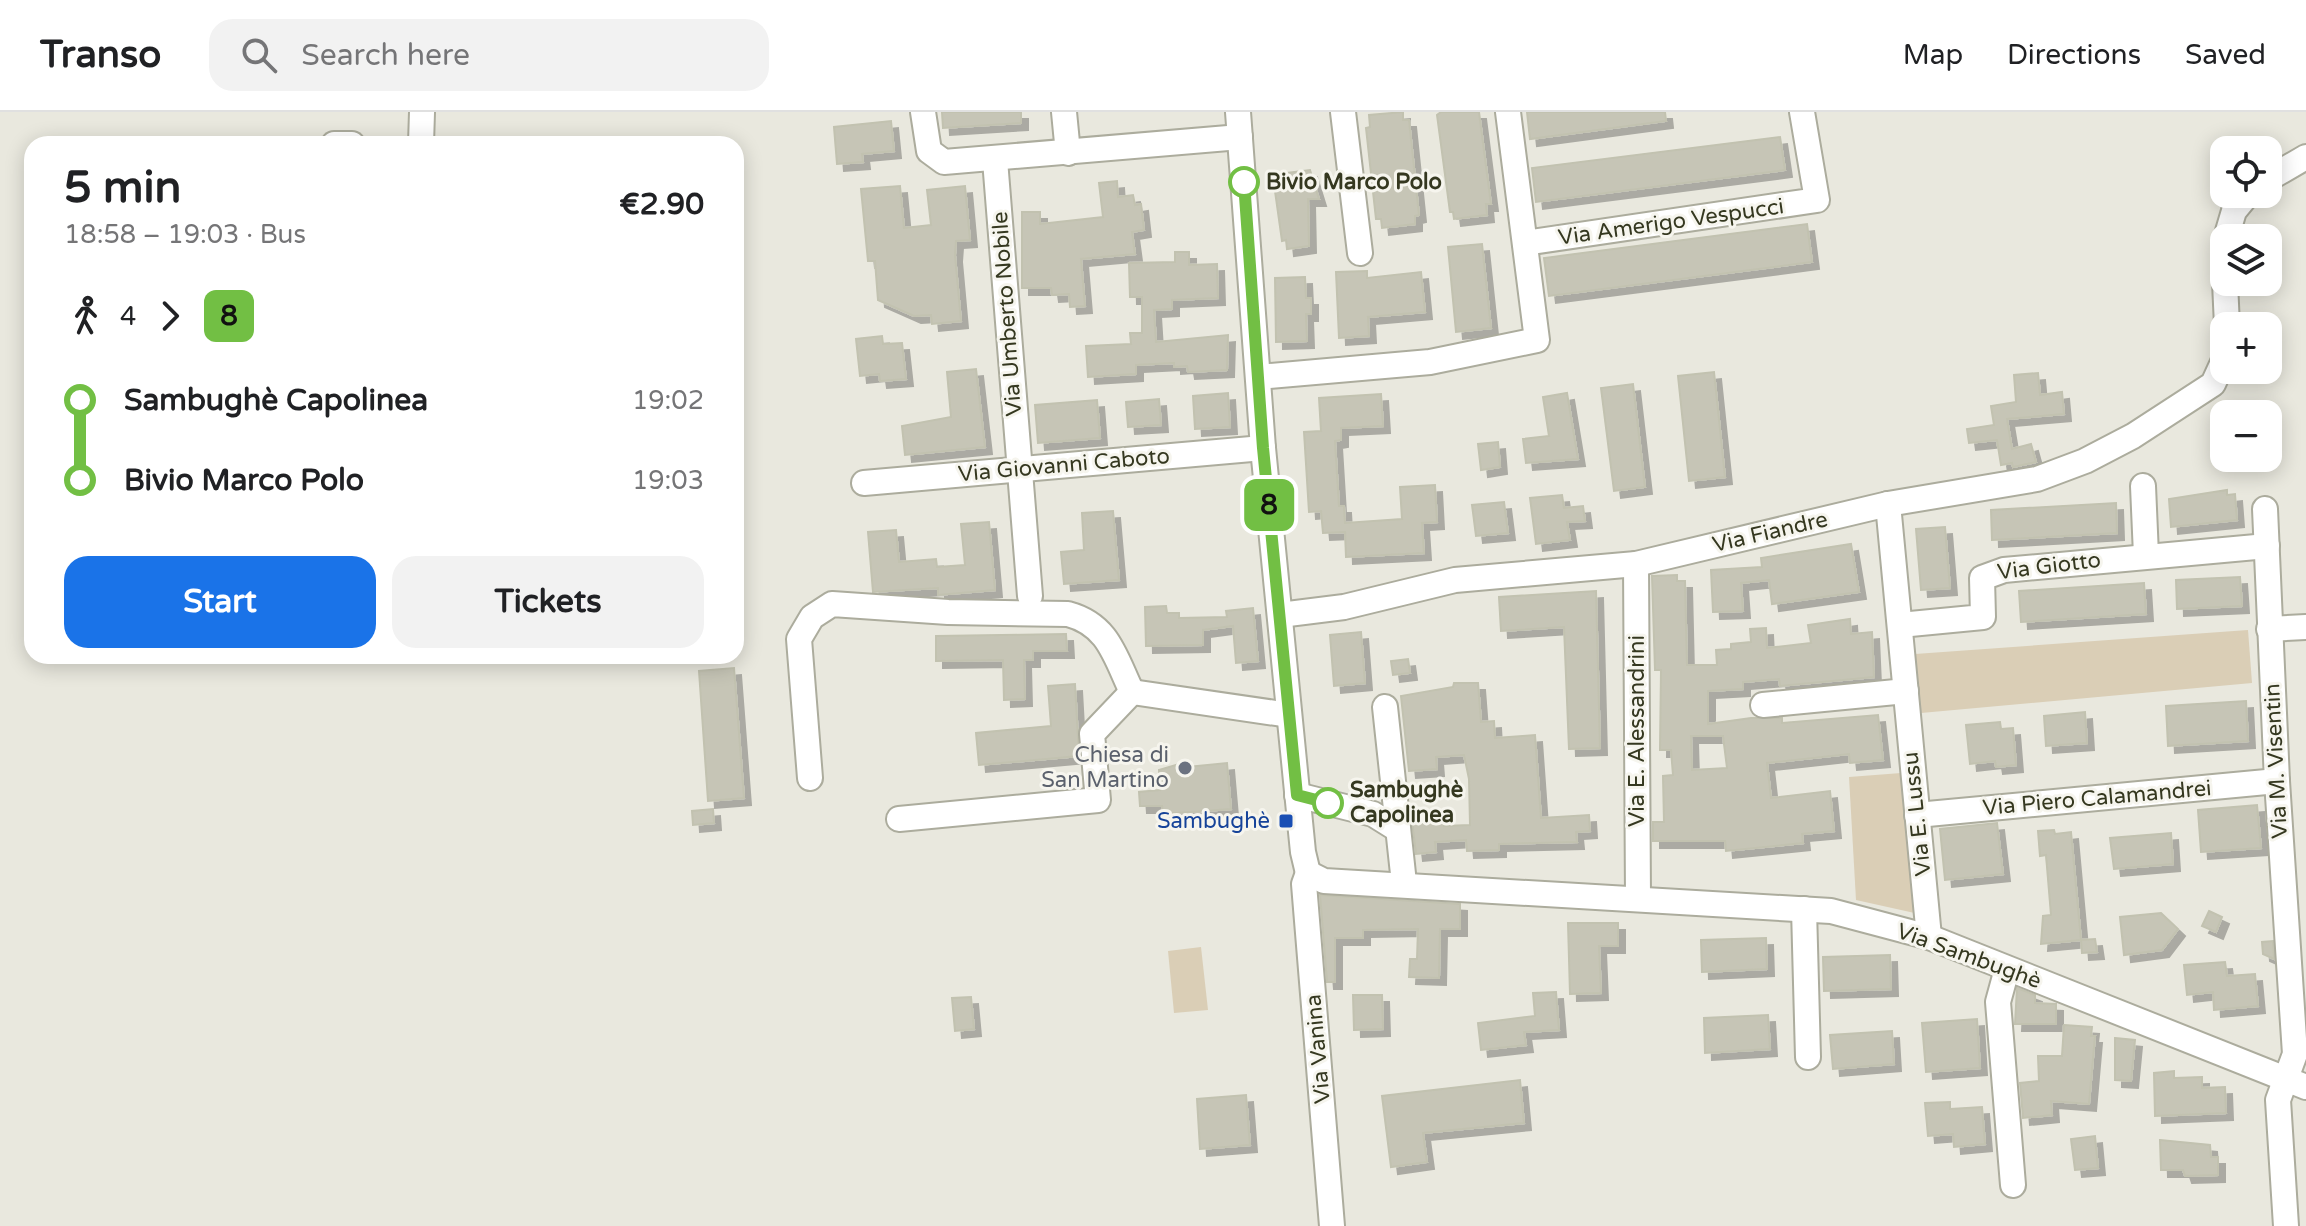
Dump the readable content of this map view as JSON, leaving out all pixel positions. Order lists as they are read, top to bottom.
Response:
{
  "streets": {
    "street": [
      "Via Amerigo Vespucci",
      "Via Umberto Nobile",
      "Via Giovanni Caboto",
      "Via Fiandre",
      "Via Giotto",
      "Via E. Alessandrini",
      "Via M. Visentin",
      "Via Piero Calamandrei",
      "Via E. Lussu",
      "Via Sambughè",
      "Via Vanina"
    ]
  },
  "crossings": [
    ["Via Umberto Nobile", "Via Giovanni Caboto"],
    ["Via Fiandre", "Via E. Alessandrini"],
    ["Via Fiandre", "Via E. Lussu"],
    ["Via Giotto", "Via M. Visentin"],
    ["Via Giotto", "Via E. Lussu"],
    ["Via E. Alessandrini", "Via Sambughè"],
    ["Via M. Visentin", "Via Piero Calamandrei"],
    ["Via M. Visentin", "Via Sambughè"],
    ["Via Piero Calamandrei", "Via E. Lussu"],
    ["Via E. Lussu", "Via Sambughè"],
    ["Via Sambughè", "Via Vanina"]
  ],
  "places": {
    "other": ["Bivio Marco Polo", "Chiesa di San Martino", "Sambughè Capolinea"],
    "transit": ["Sambughè"]
  },
  "lines": ["bus line 8"],
  "page": {
    "header": "Transo",
    "search": "Search here",
    "nav": ["Map", "Directions", "Saved"],
    "on_map": "8",
    "map_buttons": ["+", "−"],
    "heading": ["5 min", "18:58 – 19:03 · Bus", "€2.90"],
    "legs": ["4", "8"],
    "list": [
      {
        "name": "Sambughè Capolinea",
        "value": "19:02"
      },
      {
        "name": "Bivio Marco Polo",
        "value": "19:03"
      }
    ],
    "buttons": ["Start", "Tickets"]
  }
}
